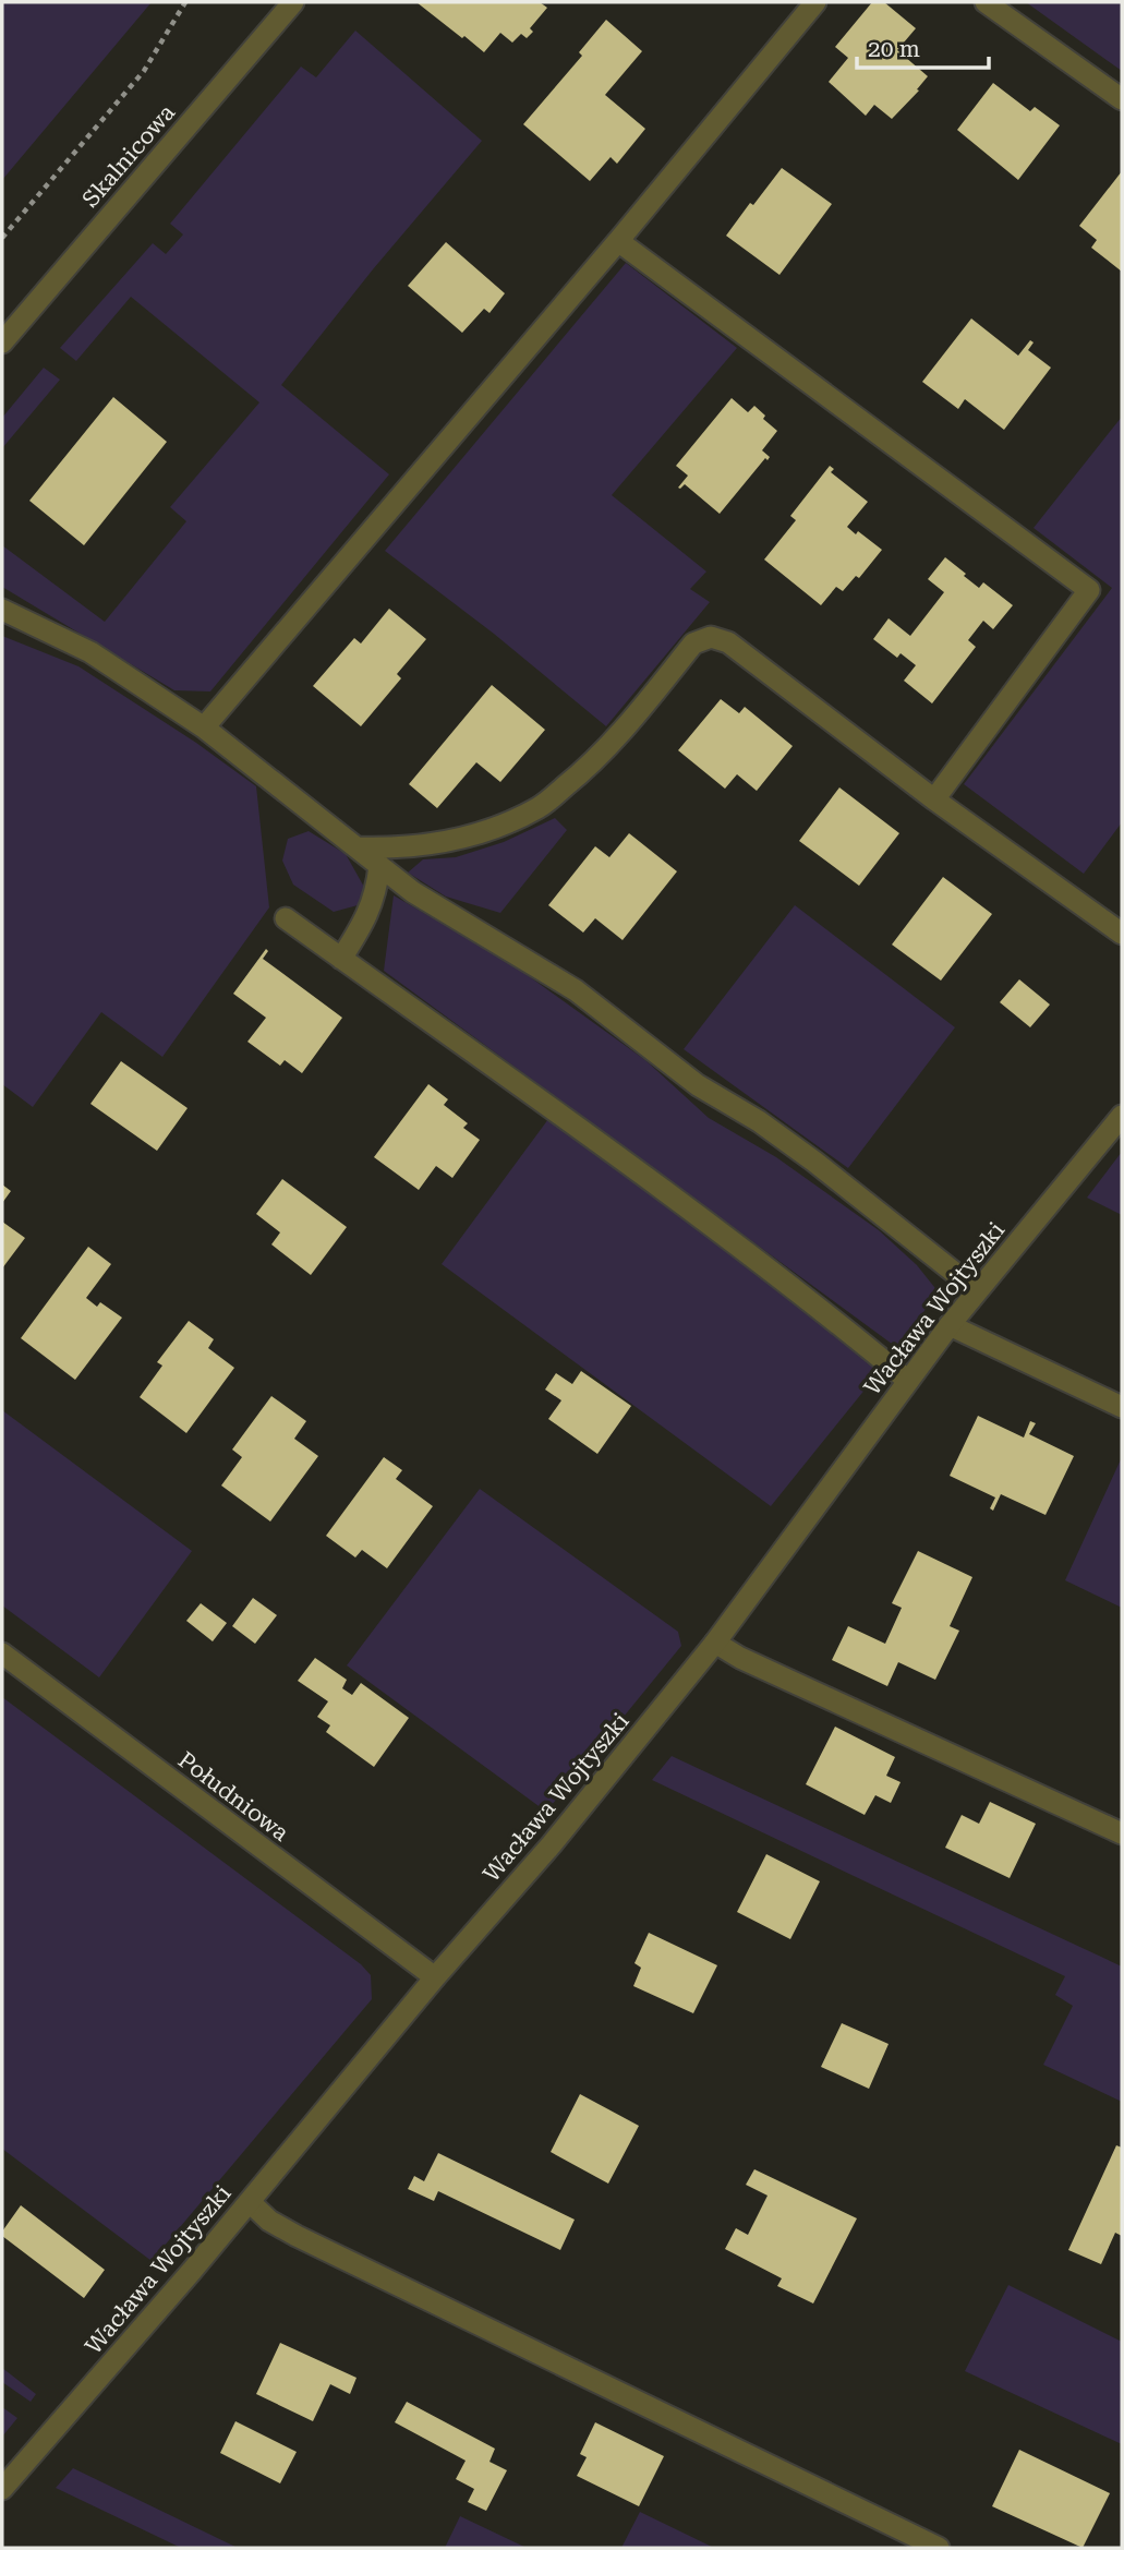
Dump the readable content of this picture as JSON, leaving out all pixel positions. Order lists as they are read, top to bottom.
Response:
{
  "streets": {
    "street": ["Skalnicowa", "Wacława Wojtyszki", "Południowa"]
  },
  "crossings": [
    ["Wacława Wojtyszki", "Południowa"]
  ],
  "scale_bar": "20 m"
}
